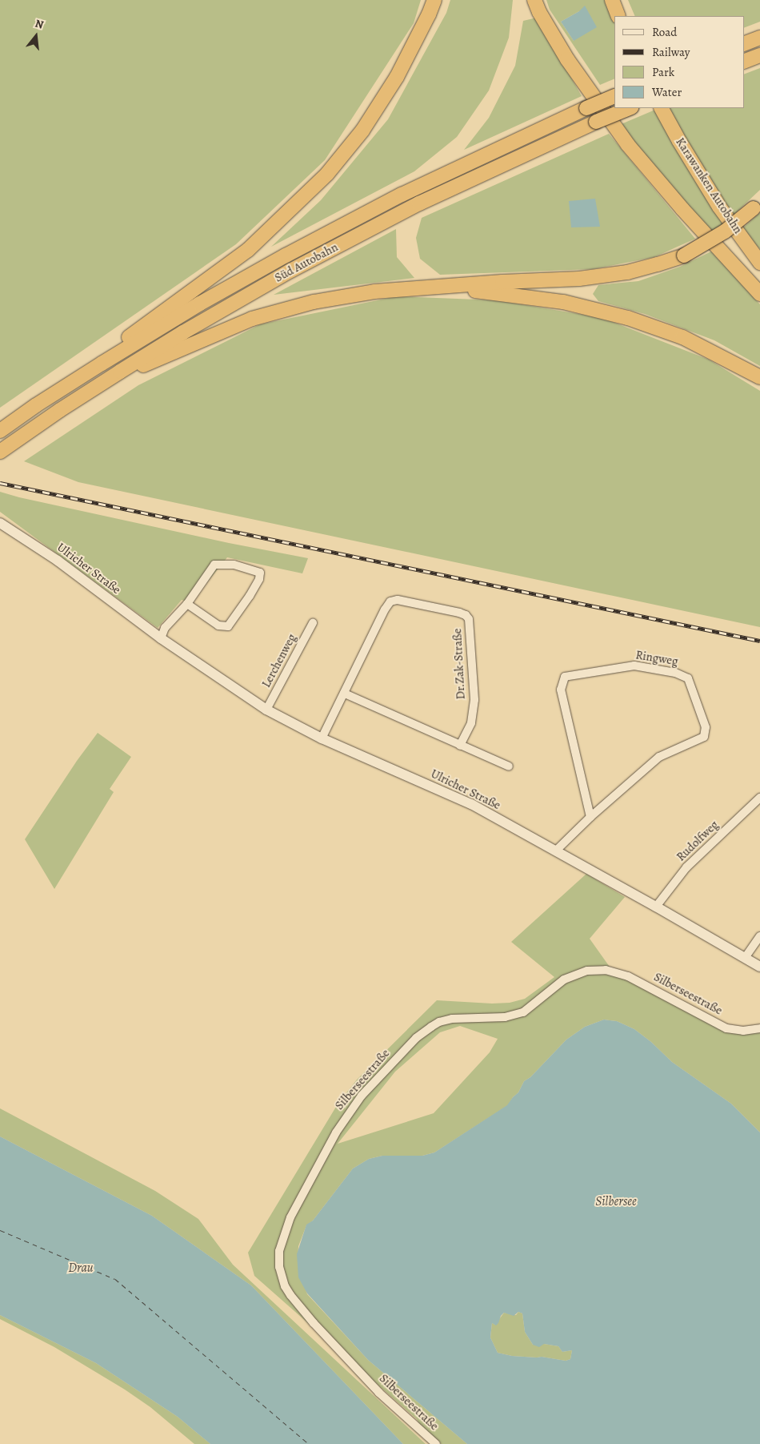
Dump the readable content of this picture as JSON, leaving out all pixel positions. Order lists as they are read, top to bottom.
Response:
{
  "streets": {
    "highway": ["Karawanken Autobahn", "Süd Autobahn"],
    "street": [
      "Ulricher Straße",
      "Ringweg",
      "Lerchenweg",
      "Dr.Zak-Straße",
      "Rudolfweg",
      "Silberseestraße"
    ]
  },
  "crossings": [
    ["Ulricher Straße", "Ringweg"],
    ["Ulricher Straße", "Lerchenweg"],
    ["Ulricher Straße", "Dr.Zak-Straße"],
    ["Ulricher Straße", "Rudolfweg"]
  ],
  "water": ["Silbersee", "Drau"],
  "legend": [
    "Road",
    "Railway",
    "Park",
    "Water"
  ],
  "north": "top"
}
